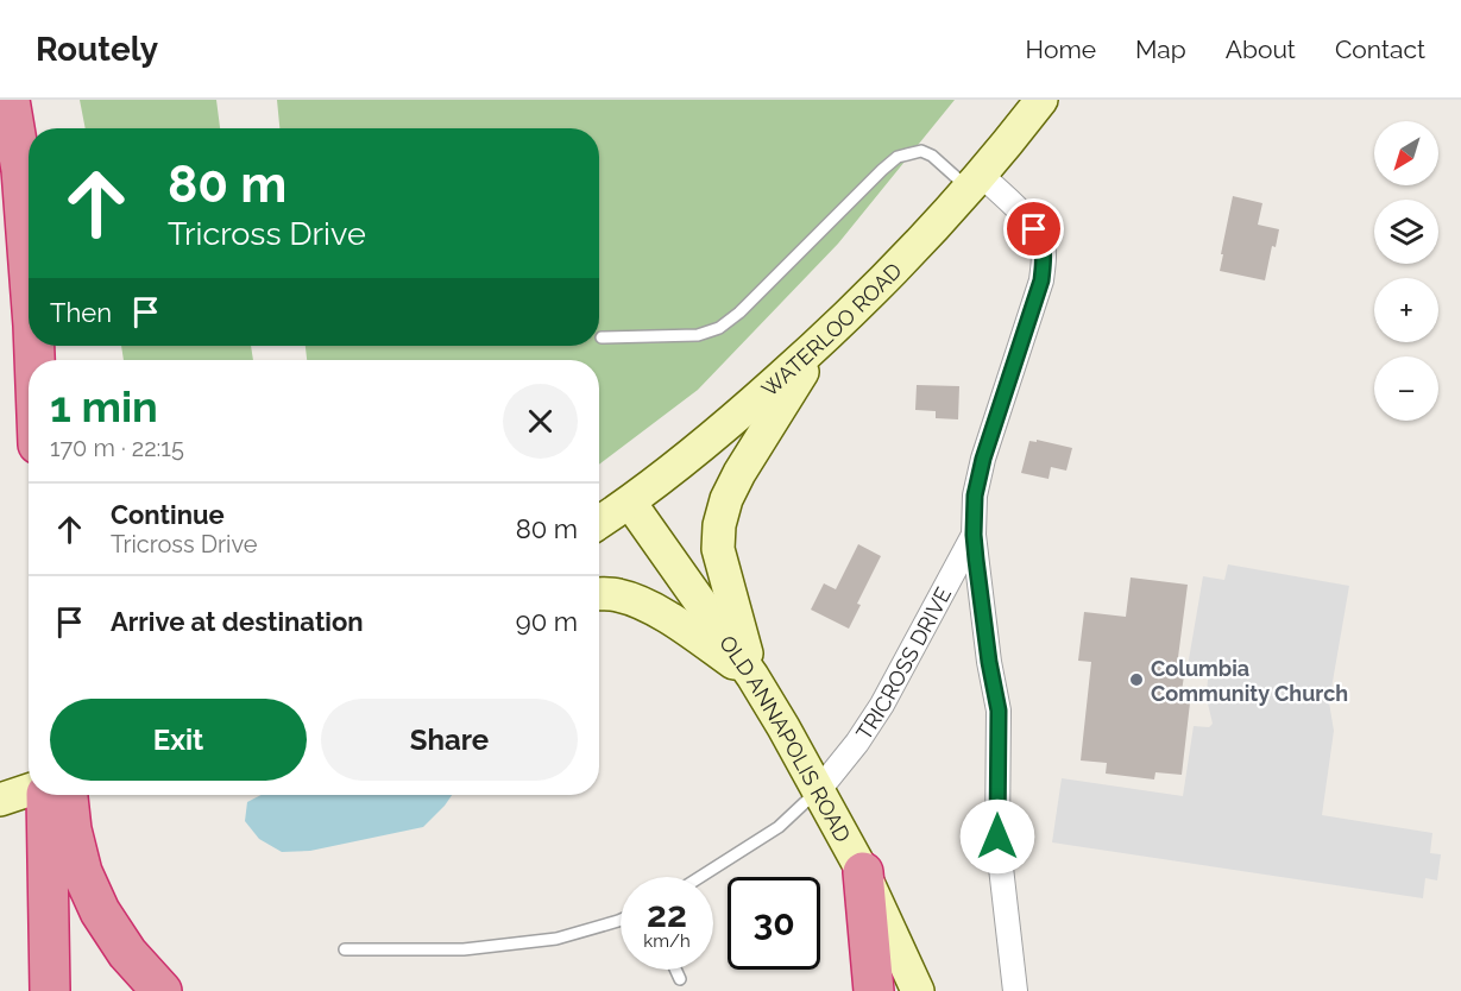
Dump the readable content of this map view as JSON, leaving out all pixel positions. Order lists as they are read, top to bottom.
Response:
{
  "streets": {
    "main road": ["WATERLOO ROAD", "OLD ANNAPOLIS ROAD"],
    "street": ["TRICROSS DRIVE"]
  },
  "crossings": [
    ["WATERLOO ROAD", "TRICROSS DRIVE"],
    ["WATERLOO ROAD", "OLD ANNAPOLIS ROAD"],
    ["TRICROSS DRIVE", "OLD ANNAPOLIS ROAD"]
  ],
  "places": ["Columbia Community Church"],
  "north": "bottom left",
  "page": {
    "header": "Routely",
    "nav": [
      "Home",
      "Map",
      "About",
      "Contact"
    ],
    "map_buttons": ["+", "−"],
    "turn": ["80 m", "Tricross Drive"],
    "then": "Then",
    "heading": ["1 min", "170 m · 22:15"],
    "list": [
      {
        "name": "Continue",
        "note": "Tricross Drive",
        "value": "80 m"
      },
      {
        "name": "Arrive at destination",
        "value": "90 m"
      }
    ],
    "buttons": ["Exit", "Share"],
    "speed": "22 km/h",
    "limit": "30"
  }
}
